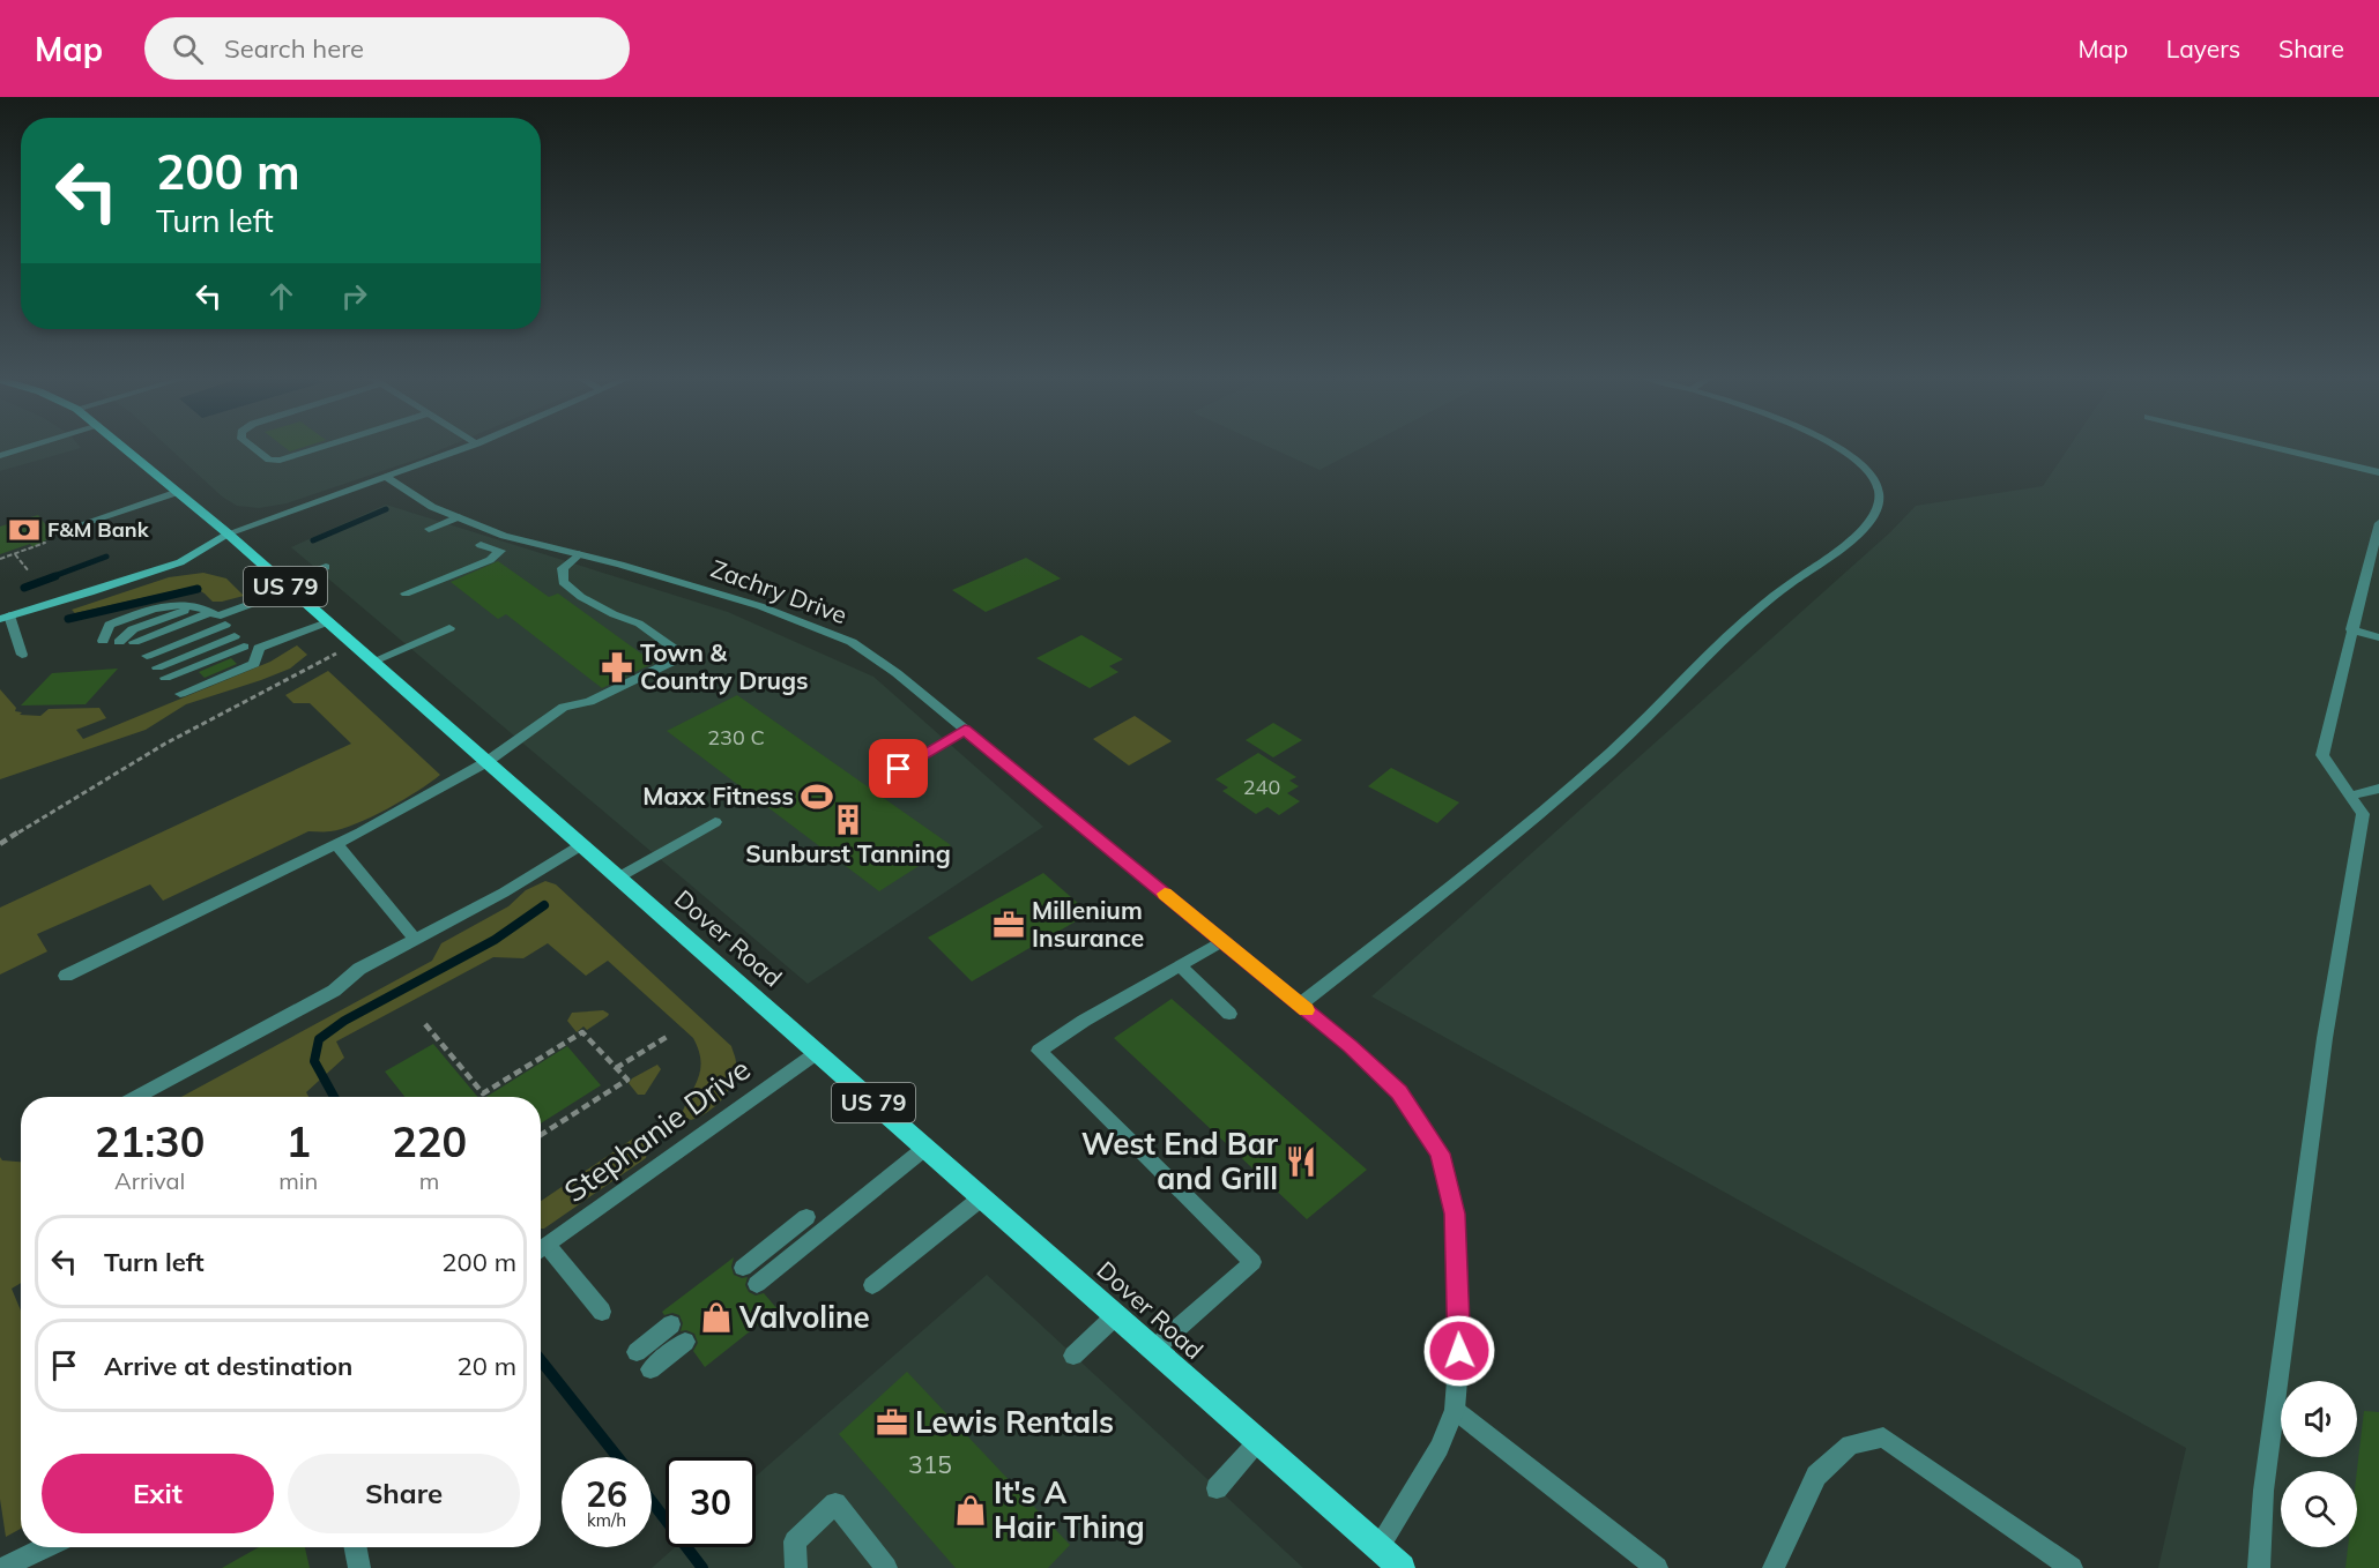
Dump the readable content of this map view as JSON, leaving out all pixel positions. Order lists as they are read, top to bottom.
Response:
{
  "streets": {
    "main road": ["US 79", "Dover Road"],
    "street": ["Zachry Drive", "Stephanie Drive"]
  },
  "crossings": [
    ["Zachry Drive", "Dover Road"],
    ["Dover Road", "Stephanie Drive"]
  ],
  "places": {
    "bank": ["F&M Bank"],
    "pharmacy": ["Town & Country Drugs"],
    "sports": ["Maxx Fitness"],
    "building": ["Sunburst Tanning"],
    "office": ["Millenium Insurance", "Lewis Rentals"],
    "restaurant": ["West End Bar and Grill"],
    "shop": ["Valvoline", "It's A Hair Thing"]
  },
  "house_numbers": ["230 C", "240", "315"],
  "page": {
    "header": "Map",
    "search": "Search here",
    "nav": ["Map", "Layers", "Share"],
    "turn": ["200 m", "Turn left"],
    "eta": [
      "21:30",
      "Arrival",
      "1",
      "min",
      "220",
      "m"
    ],
    "list": [
      {
        "name": "Turn left",
        "value": "200 m"
      },
      {
        "name": "Arrive at destination",
        "value": "20 m"
      }
    ],
    "buttons": ["Exit", "Share"],
    "speed": "26 km/h",
    "limit": "30"
  }
}
